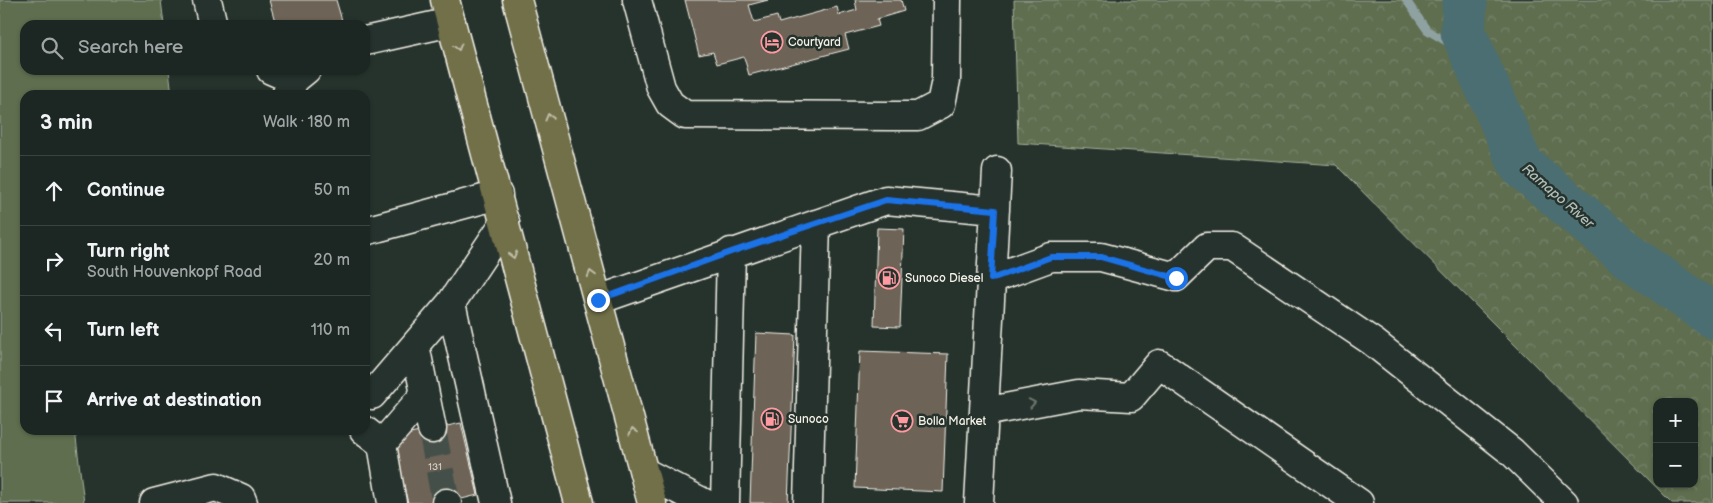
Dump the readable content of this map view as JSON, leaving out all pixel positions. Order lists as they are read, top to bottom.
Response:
{
  "water": ["Ramapo River"],
  "places": {
    "hotel": ["Courtyard"],
    "fuel station": ["Sunoco Diesel", "Sunoco"],
    "supermarket": ["Bolla Market"]
  },
  "house_numbers": ["131"],
  "page": {
    "search": "Search here",
    "heading": ["3 min", "Walk · 180 m"],
    "list": [
      ["Continue", "50 m"],
      ["Turn right", "South Houvenkopf Road", "20 m"],
      ["Turn left", "110 m"],
      "Arrive at destination"
    ],
    "map_buttons": ["+", "−"]
  }
}
